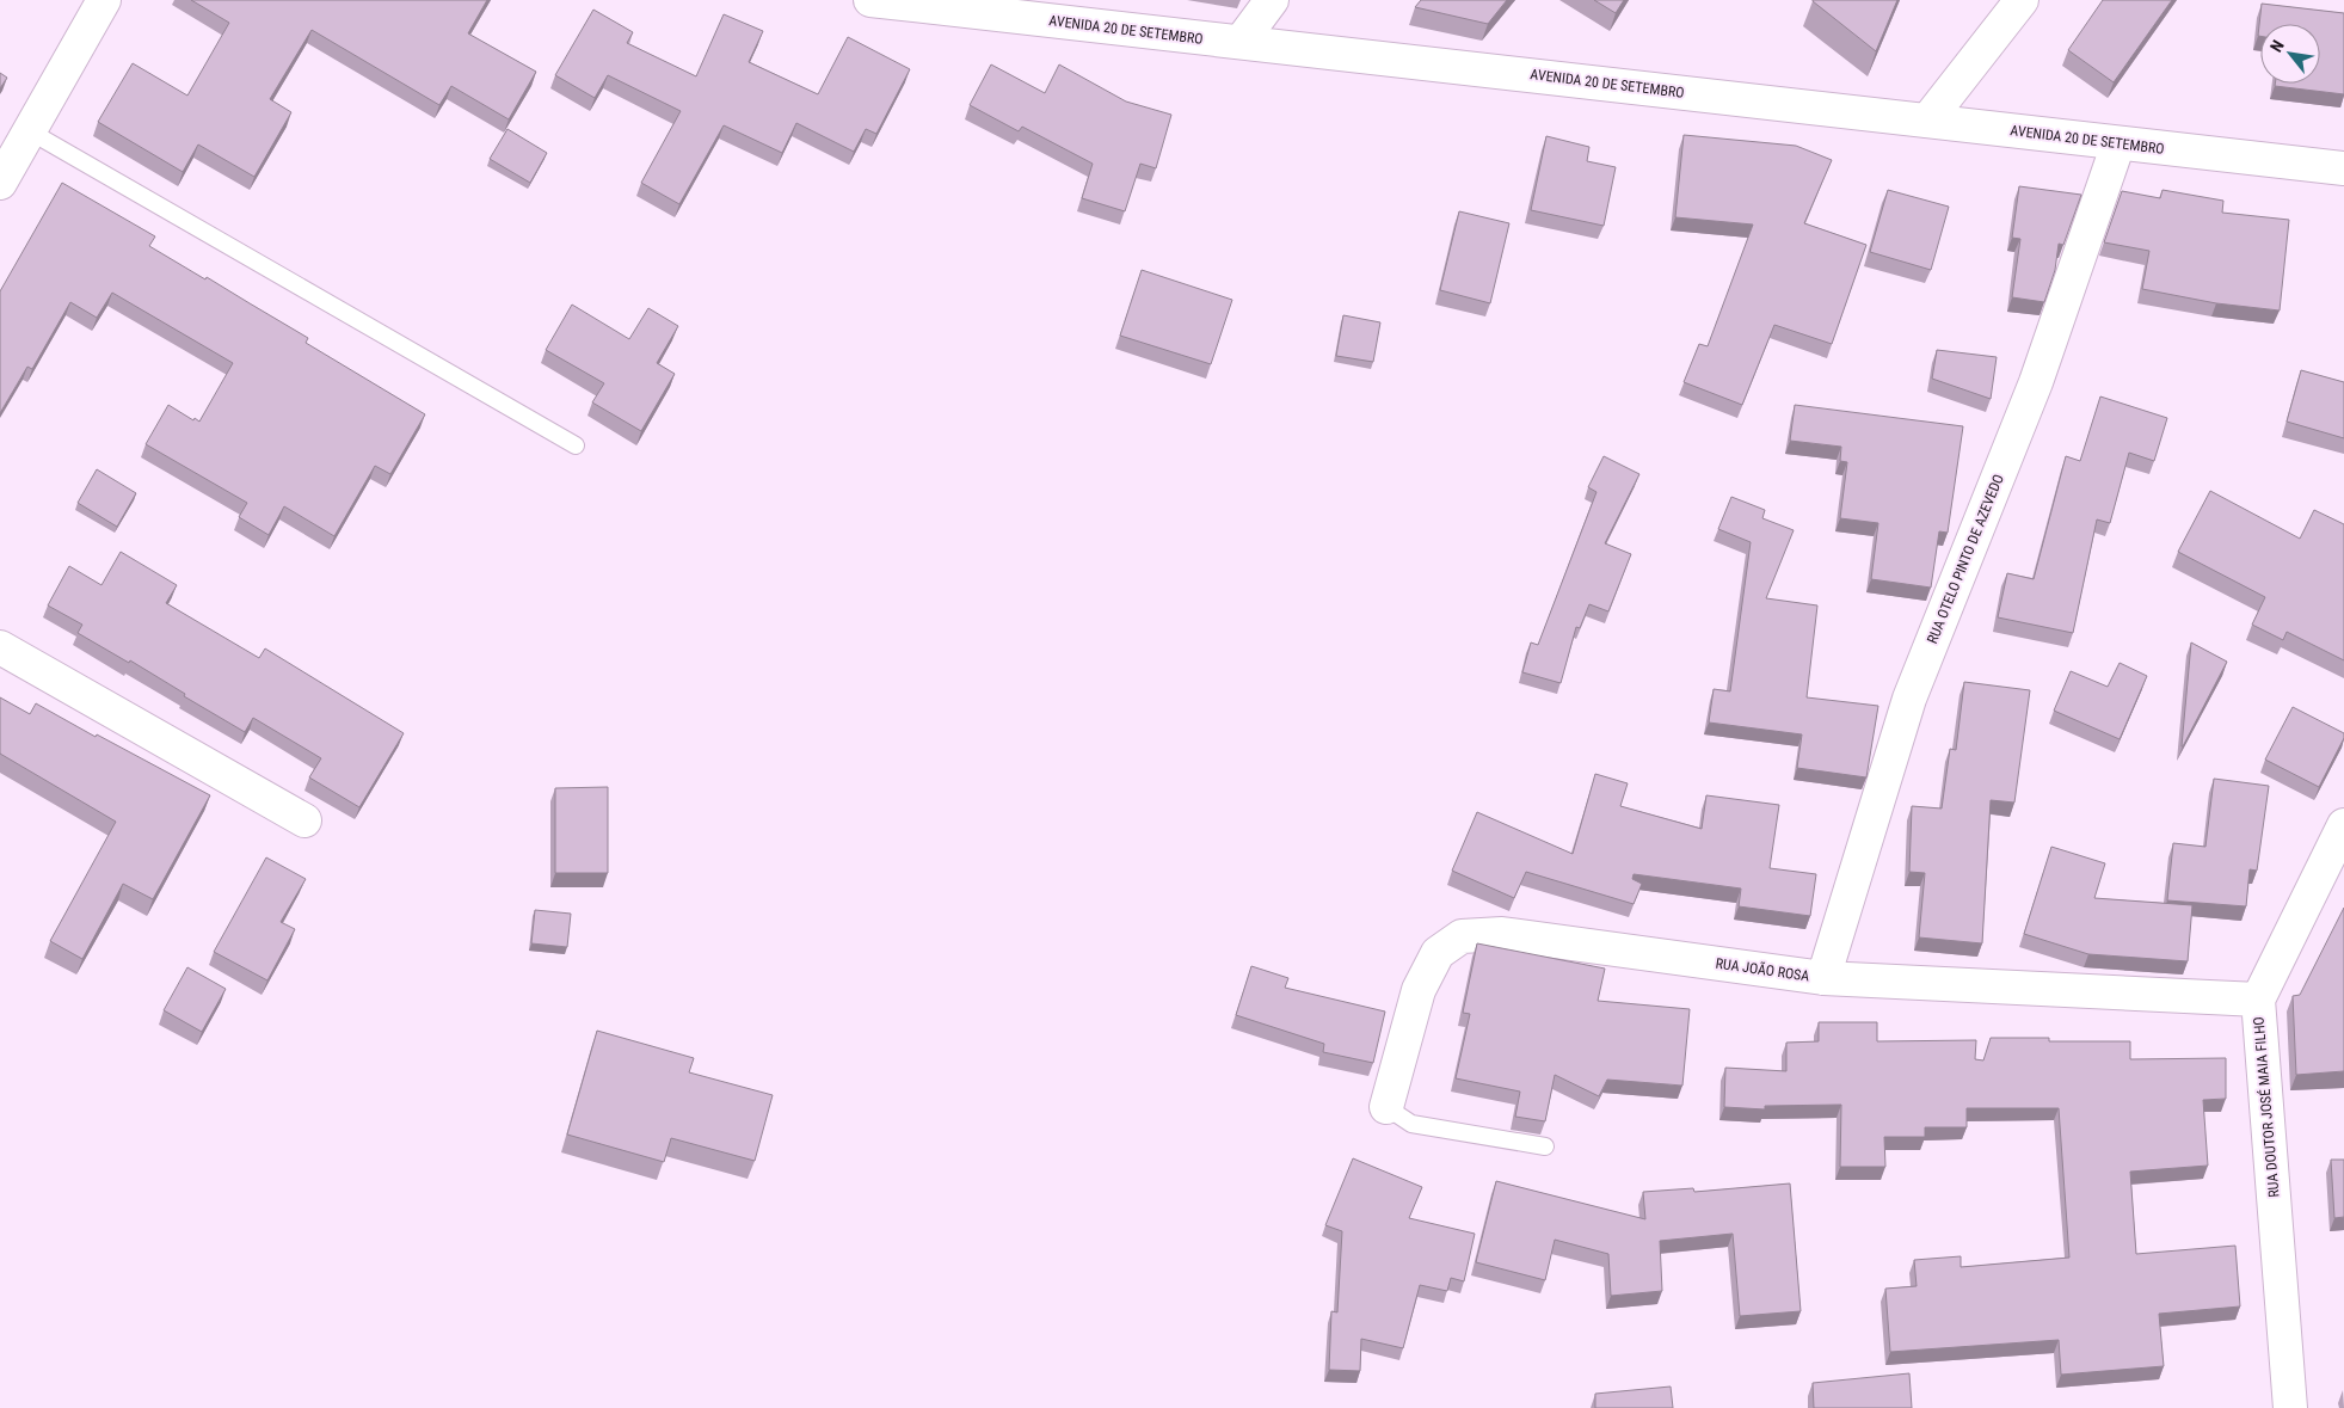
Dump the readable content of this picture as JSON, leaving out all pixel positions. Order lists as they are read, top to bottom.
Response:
{
  "streets": {
    "street": [
      "AVENIDA 20 DE SETEMBRO",
      "RUA OTELO PINTO DE AZEVEDO",
      "RUA JOÃO ROSA",
      "RUA DOUTOR JOSÉ MAIA FILHO"
    ]
  },
  "crossings": [
    ["AVENIDA 20 DE SETEMBRO", "RUA OTELO PINTO DE AZEVEDO"],
    ["RUA OTELO PINTO DE AZEVEDO", "RUA JOÃO ROSA"],
    ["RUA JOÃO ROSA", "RUA DOUTOR JOSÉ MAIA FILHO"]
  ],
  "north": "top left"
}
